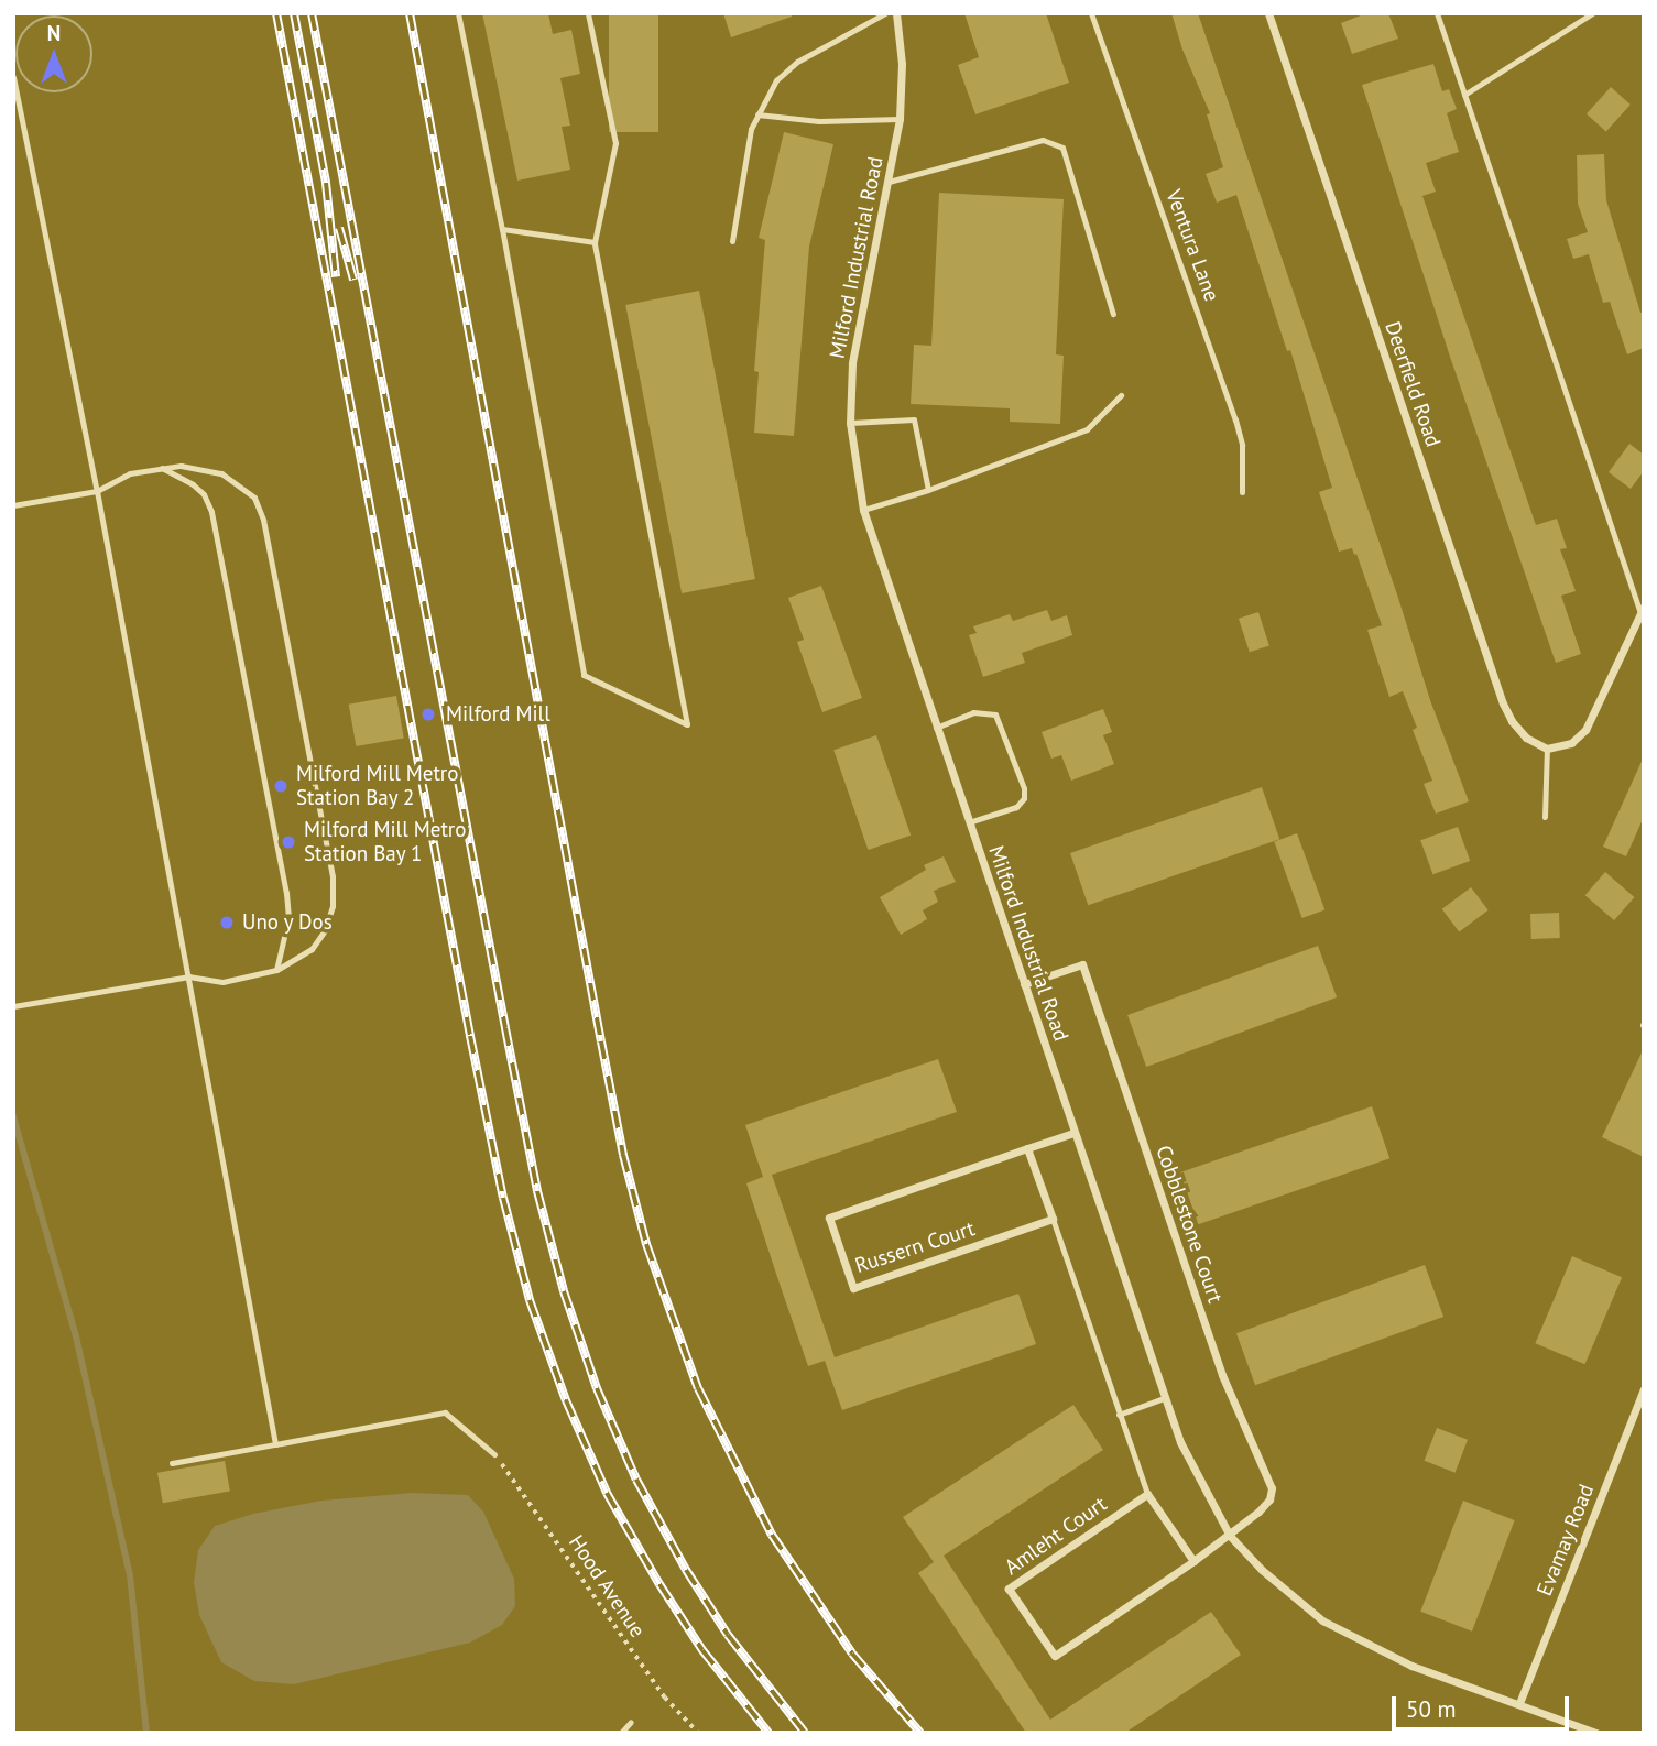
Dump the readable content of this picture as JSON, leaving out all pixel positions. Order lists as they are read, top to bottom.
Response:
{
  "streets": {
    "street": [
      "Milford Industrial Road",
      "Deerfield Road",
      "Cobblestone Court",
      "Russern Court",
      "Amleht Court",
      "Evamay Road"
    ],
    "lane": ["Ventura Lane"],
    "path": ["Hood Avenue"]
  },
  "crossings": [
    ["Milford Industrial Road", "Cobblestone Court"],
    ["Milford Industrial Road", "Russern Court"],
    ["Milford Industrial Road", "Amleht Court"],
    ["Milford Industrial Road", "Evamay Road"],
    ["Cobblestone Court", "Amleht Court"]
  ],
  "places": [
    "Milford Mill",
    "Milford Mill Metro Station Bay 2",
    "Milford Mill Metro Station Bay 1",
    "Uno y Dos"
  ],
  "scale_bar": "50 m",
  "north": "top"
}
